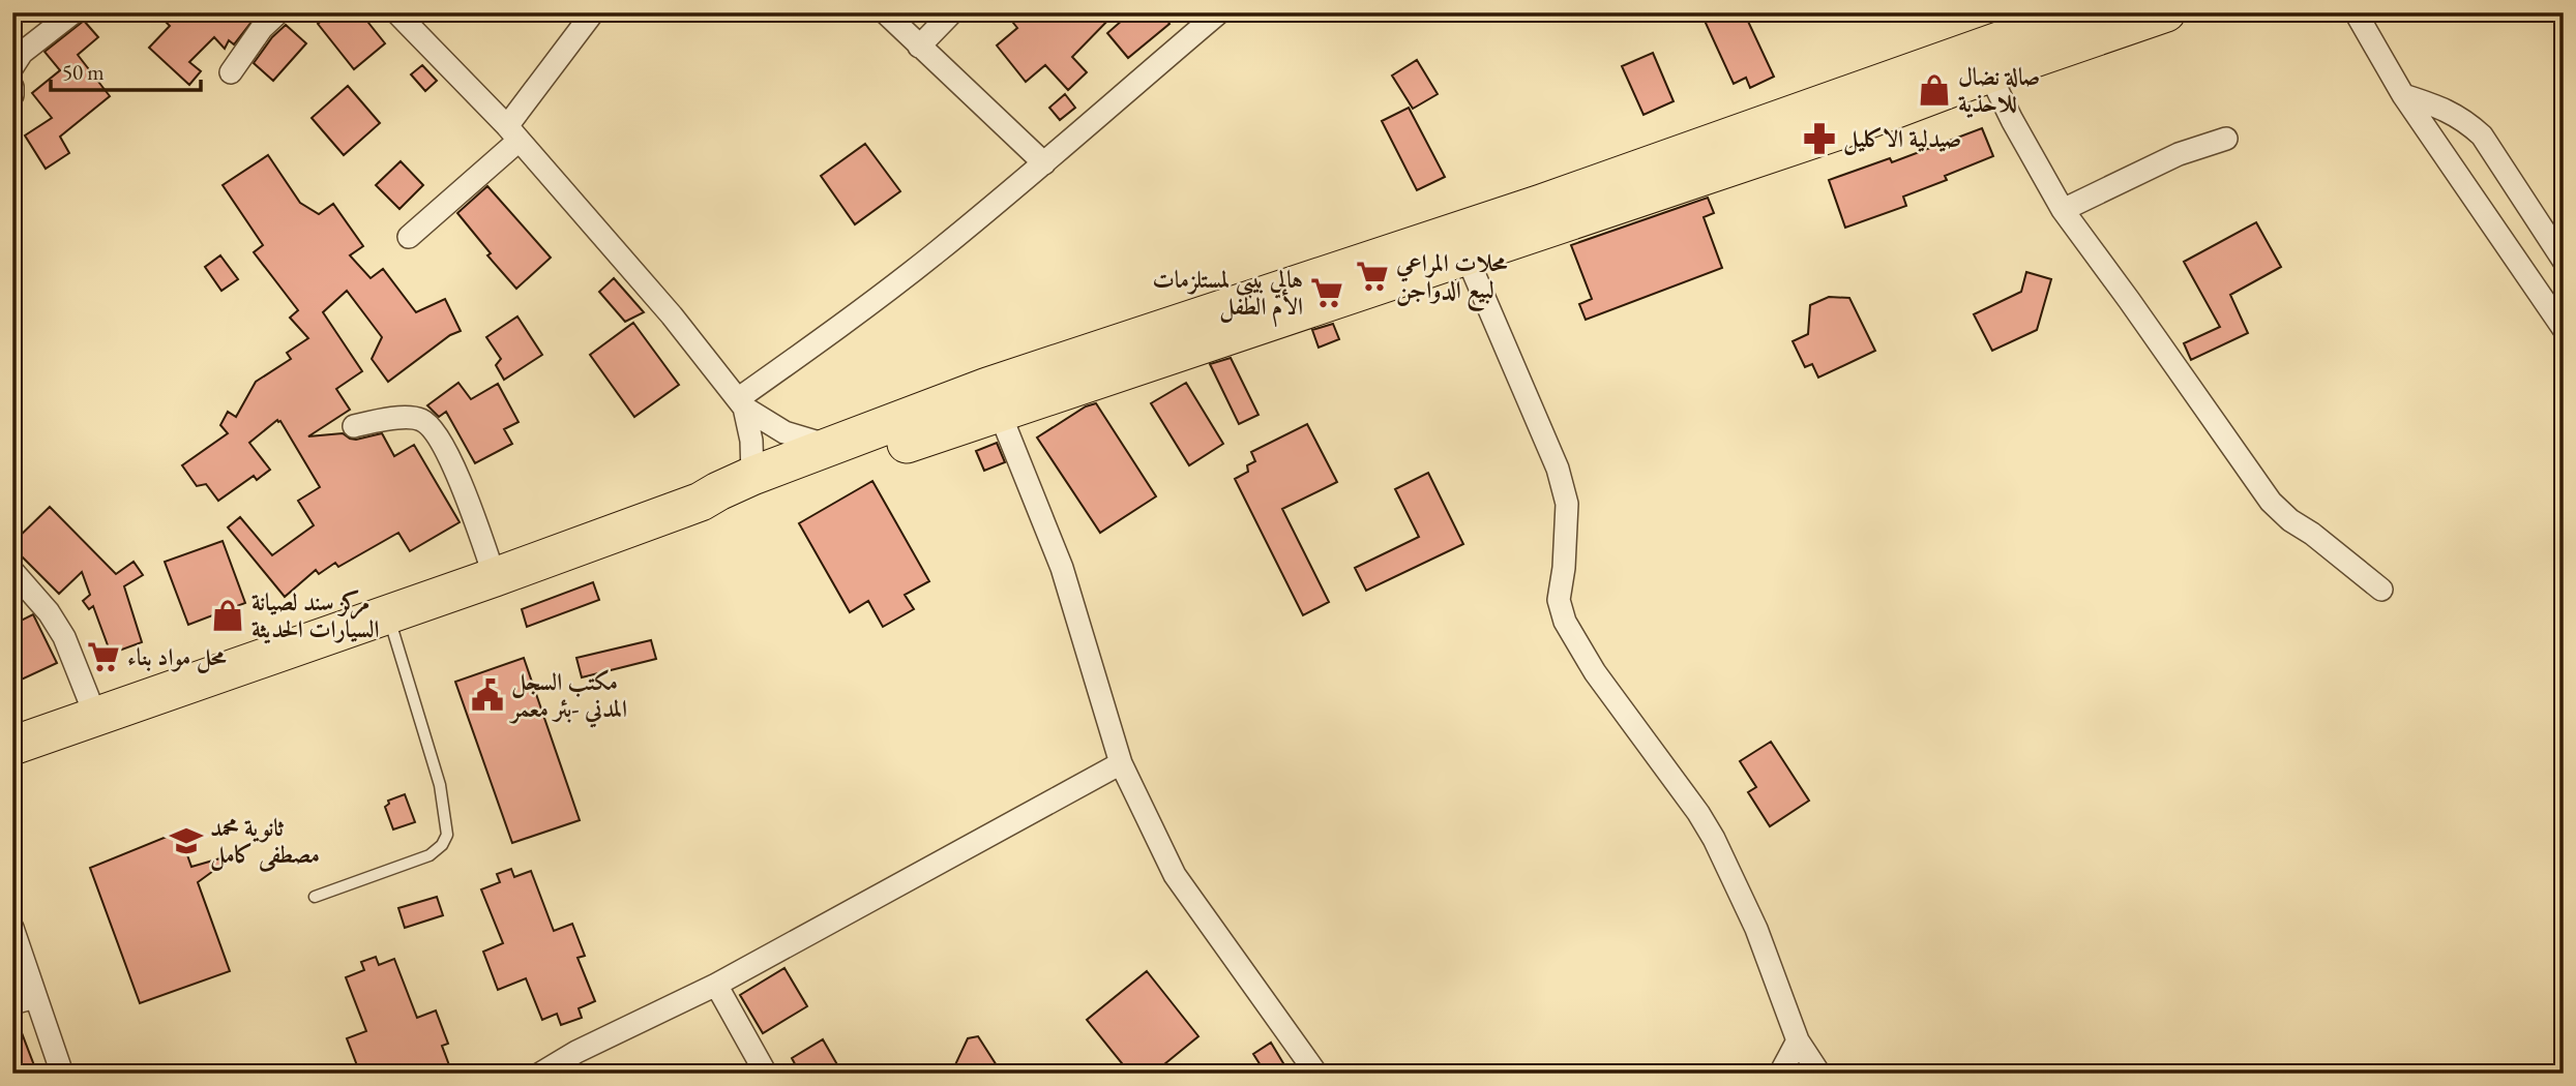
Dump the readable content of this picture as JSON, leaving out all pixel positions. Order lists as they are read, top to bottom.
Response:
{
  "places": {
    "shop": ["صالة نضال للاحذية", "مركز سند لصيانة السيارات الحديثة"],
    "pharmacy": ["صيدلية الاكليل"],
    "supermarket": ["محلات المراعي لبيع الدواجن", "هالي بيبي لمستلزمات الأم الطفل", "محل مواد بناء"],
    "public building": ["مكتب السجل المدني -بئر معمر"],
    "school or university": ["ثانوية محمد مصطفى كامل"]
  },
  "scale_bar": "50 m"
}
